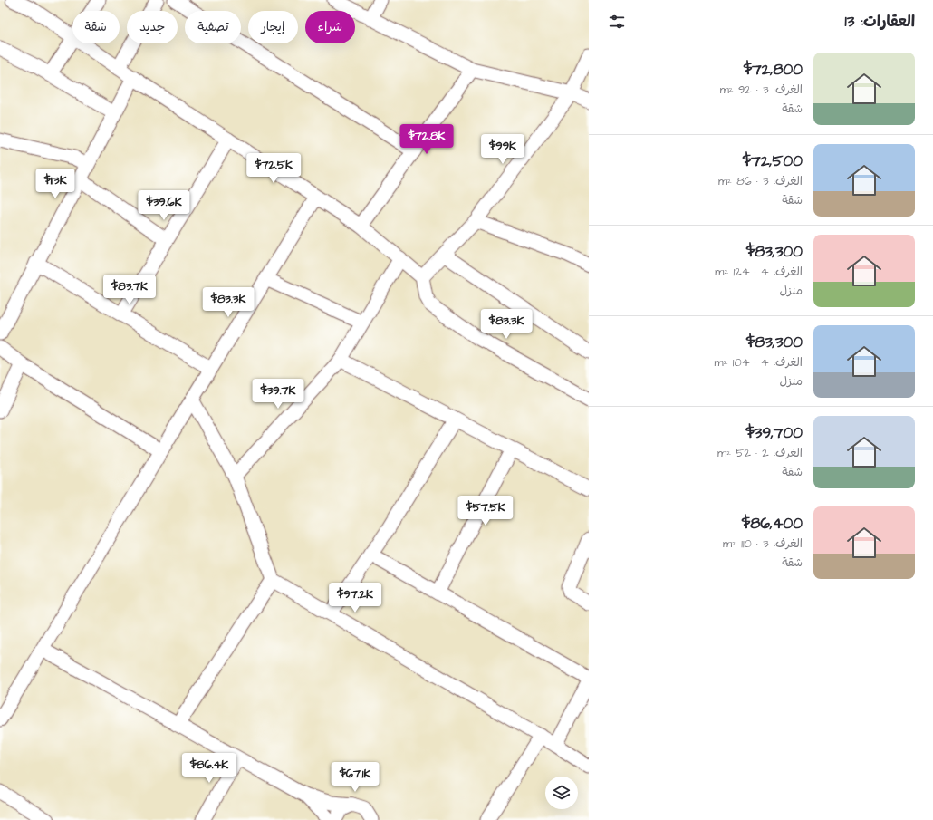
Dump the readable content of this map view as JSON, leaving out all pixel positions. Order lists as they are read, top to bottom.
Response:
{
  "page": {
    "heading": "العقارات: 13",
    "chip": [
      "شراء",
      "إيجار",
      "تصفية",
      "جديد",
      "شقة"
    ],
    "list": [
      {
        "name": "$72,800",
        "note": "الغرف: 3 · 92 m² · شقة"
      },
      {
        "name": "$72,500",
        "note": "الغرف: 3 · 86 m² · شقة"
      },
      {
        "name": "$83,300",
        "note": "الغرف: 4 · 124 m² · منزل"
      },
      {
        "name": "$83,300",
        "note": "الغرف: 4 · 104 m² · منزل"
      },
      {
        "name": "$39,700",
        "note": "الغرف: 2 · 52 m² · شقة"
      },
      {
        "name": "$86,400",
        "note": "الغرف: 3 · 110 m² · شقة"
      }
    ],
    "price": [
      "$72.8K",
      "$99K",
      "$72.5K",
      "$113K",
      "$39.6K",
      "$83.7K",
      "$83.3K",
      "$83.3K",
      "$39.7K",
      "$57.5K",
      "$97.2K",
      "$86.4K",
      "$67.1K"
    ]
  }
}
